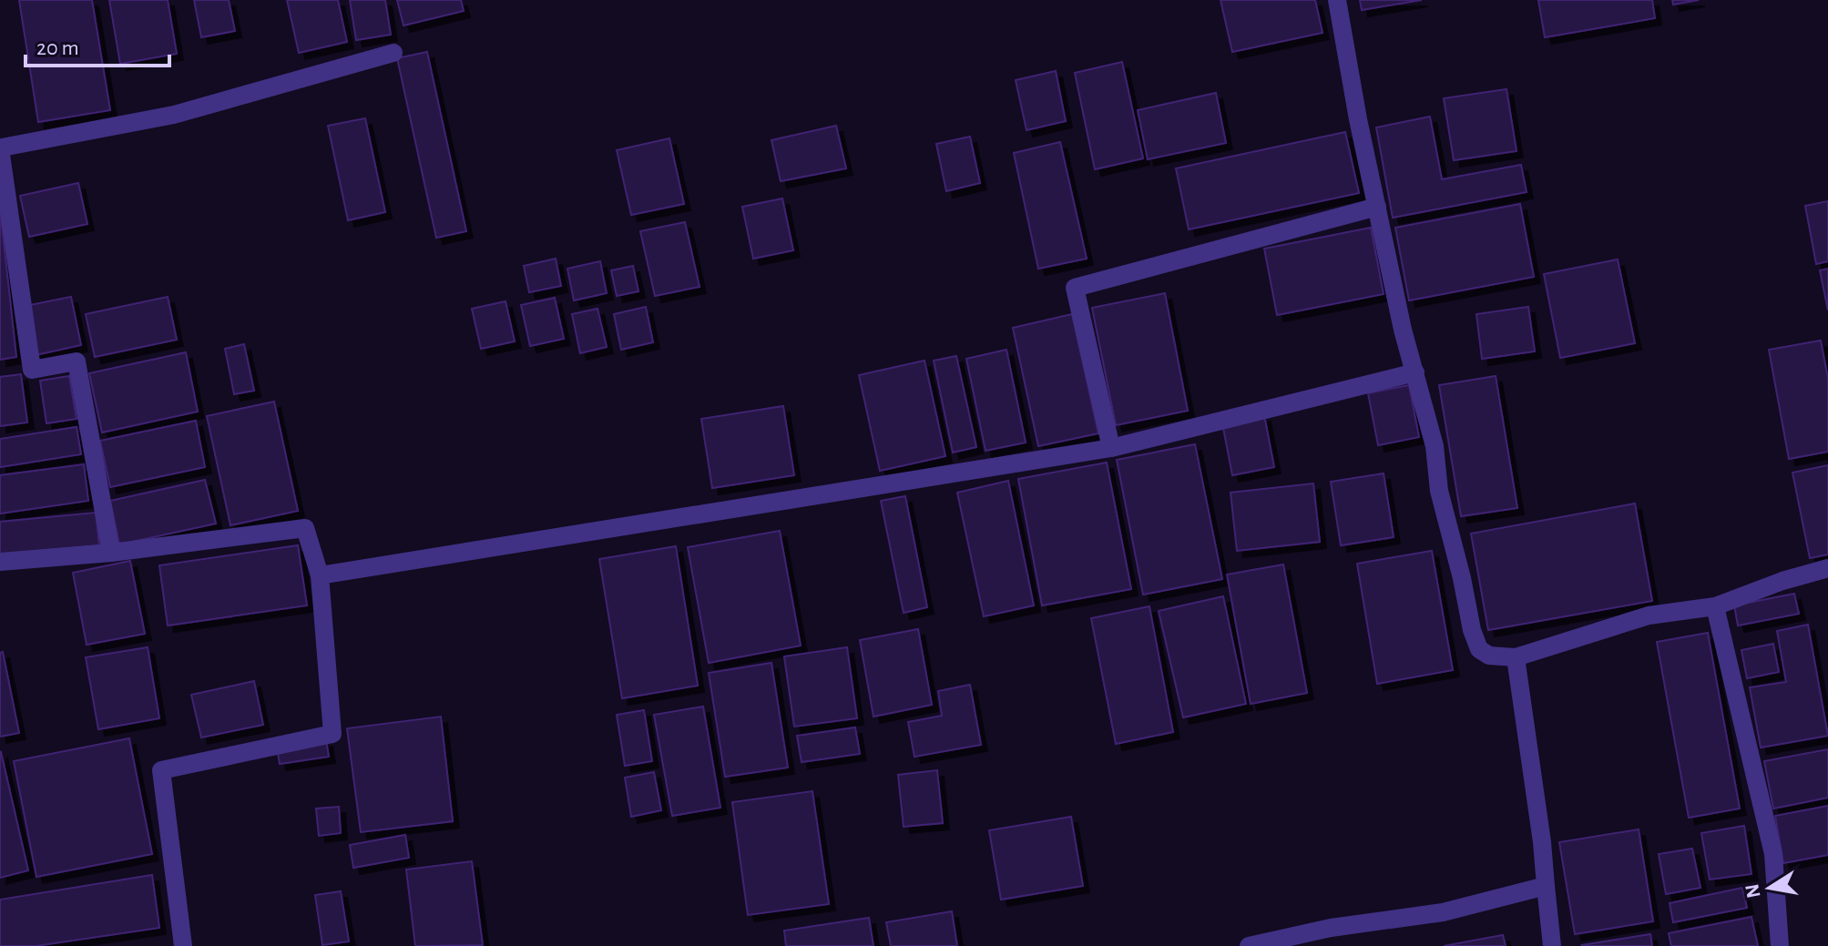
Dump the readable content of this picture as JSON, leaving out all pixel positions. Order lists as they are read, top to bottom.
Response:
{
  "scale_bar": "20 m",
  "north": "left"
}
